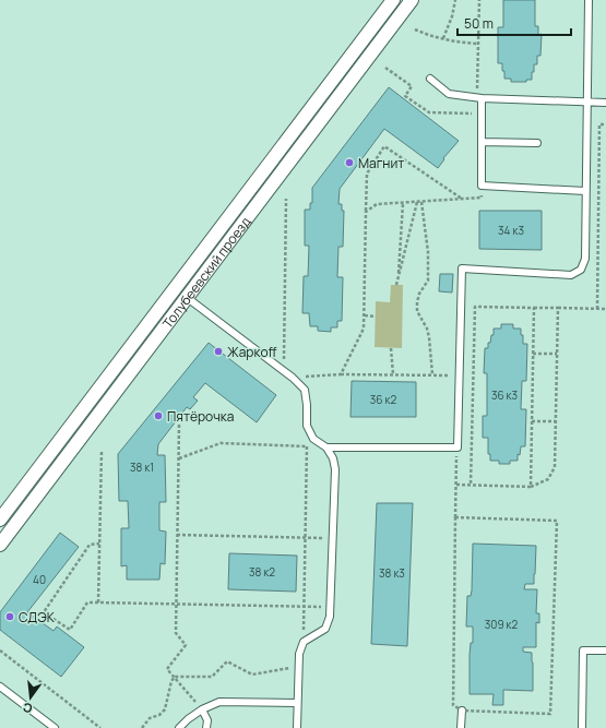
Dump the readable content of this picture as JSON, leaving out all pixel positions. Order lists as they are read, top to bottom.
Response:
{
  "streets": {
    "street": ["Толубеевский проезд"]
  },
  "places": [
    "Магнит",
    "Жаркoff",
    "Пятёрочка",
    "СДЭК"
  ],
  "house_numbers": [
    "34 к3",
    "36 к3",
    "36 к2",
    "38 к1",
    "38 к2",
    "38 к3",
    "40",
    "309 к2"
  ],
  "scale_bar": "50 m",
  "north": "bottom"
}
